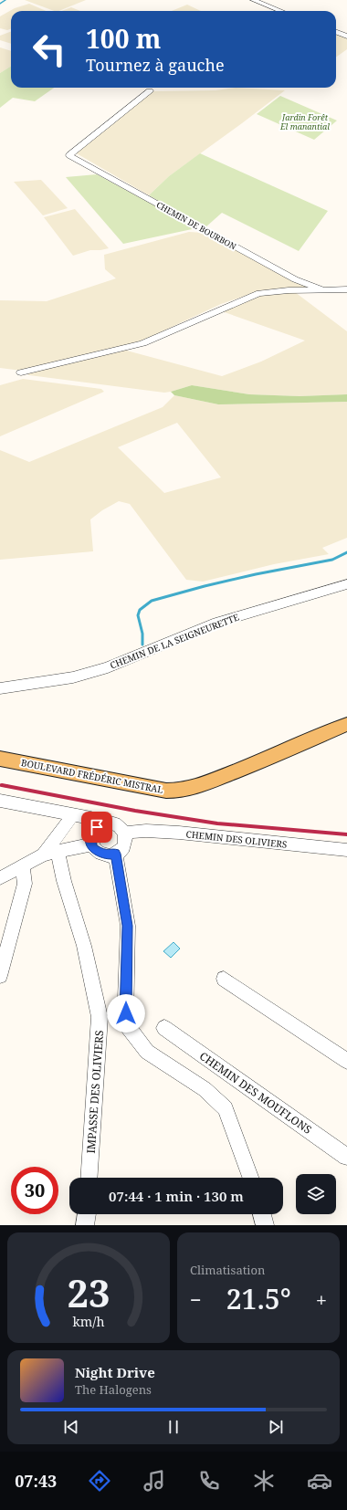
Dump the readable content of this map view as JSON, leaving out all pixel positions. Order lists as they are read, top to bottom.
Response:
{
  "streets": {
    "main road": ["BOULEVARD FRÉDÉRIC MISTRAL"],
    "street": [
      "CHEMIN DE BOURBON",
      "CHEMIN DE LA SEIGNEURETTE",
      "CHEMIN DES OLIVIERS",
      "IMPASSE DES OLIVIERS",
      "CHEMIN DES MOUFLONS"
    ]
  },
  "parks": ["Jardin Forêt El manantial"],
  "page": {
    "turn": ["100 m", "Tournez à gauche"],
    "limit": "30",
    "trip": "07:44 · 1 min · 130 m",
    "tile": "Climatisation",
    "heat": ["−", "21.5°", "+"],
    "song": ["Night Drive", "The Halogens"],
    "tabs": "07:43",
    "gauge": ["23", "km/h"]
  }
}
